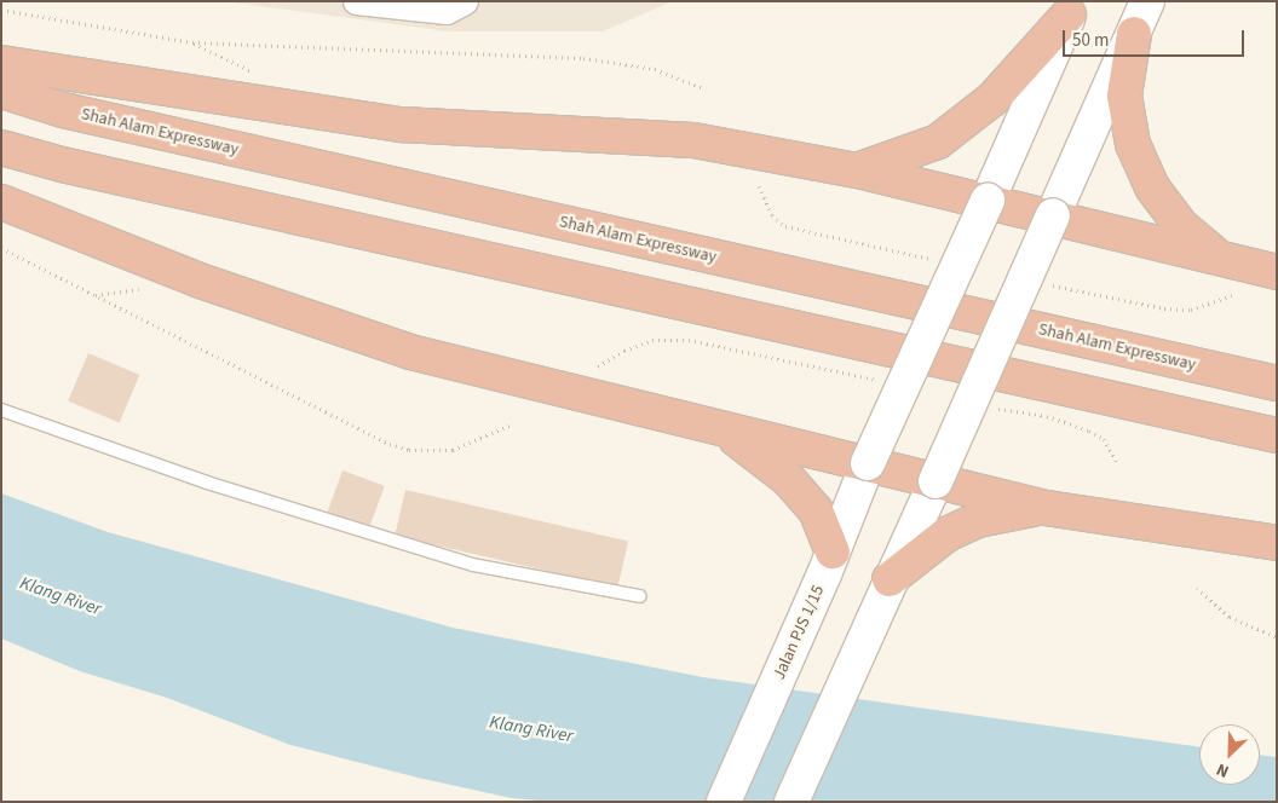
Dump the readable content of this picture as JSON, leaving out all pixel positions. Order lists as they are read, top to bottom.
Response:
{
  "streets": {
    "highway": ["Shah Alam Expressway"],
    "main road": ["Jalan PJS 1/15"]
  },
  "water": ["Klang River"],
  "scale_bar": "50 m",
  "north": "bottom left"
}
